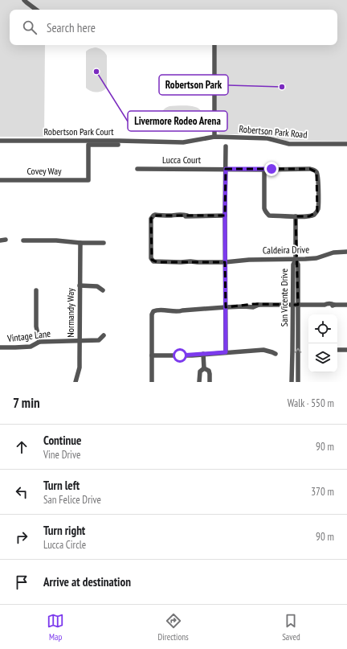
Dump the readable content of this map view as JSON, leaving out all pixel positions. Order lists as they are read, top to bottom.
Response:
{
  "streets": {
    "street": [
      "Robertson Park Court",
      "Robertson Park Road",
      "Lucca Court",
      "Covey Way",
      "Caldeira Drive",
      "San Vicente Drive",
      "Normandy Way",
      "Vintage Lane"
    ]
  },
  "crossings": [
    ["Robertson Park Court", "Robertson Park Road"],
    ["Lucca Court", "San Vicente Drive"],
    ["Caldeira Drive", "San Vicente Drive"],
    ["Normandy Way", "Vintage Lane"]
  ],
  "places": ["Livermore Rodeo Arena", "Robertson Park"],
  "page": {
    "search": "Search here",
    "heading": ["7 min", "Walk · 550 m"],
    "list": [
      ["Continue", "Vine Drive", "90 m"],
      ["Turn left", "San Felice Drive", "370 m"],
      ["Turn right", "Lucca Circle", "90 m"],
      "Arrive at destination"
    ],
    "nav": ["Map", "Directions", "Saved"]
  }
}
